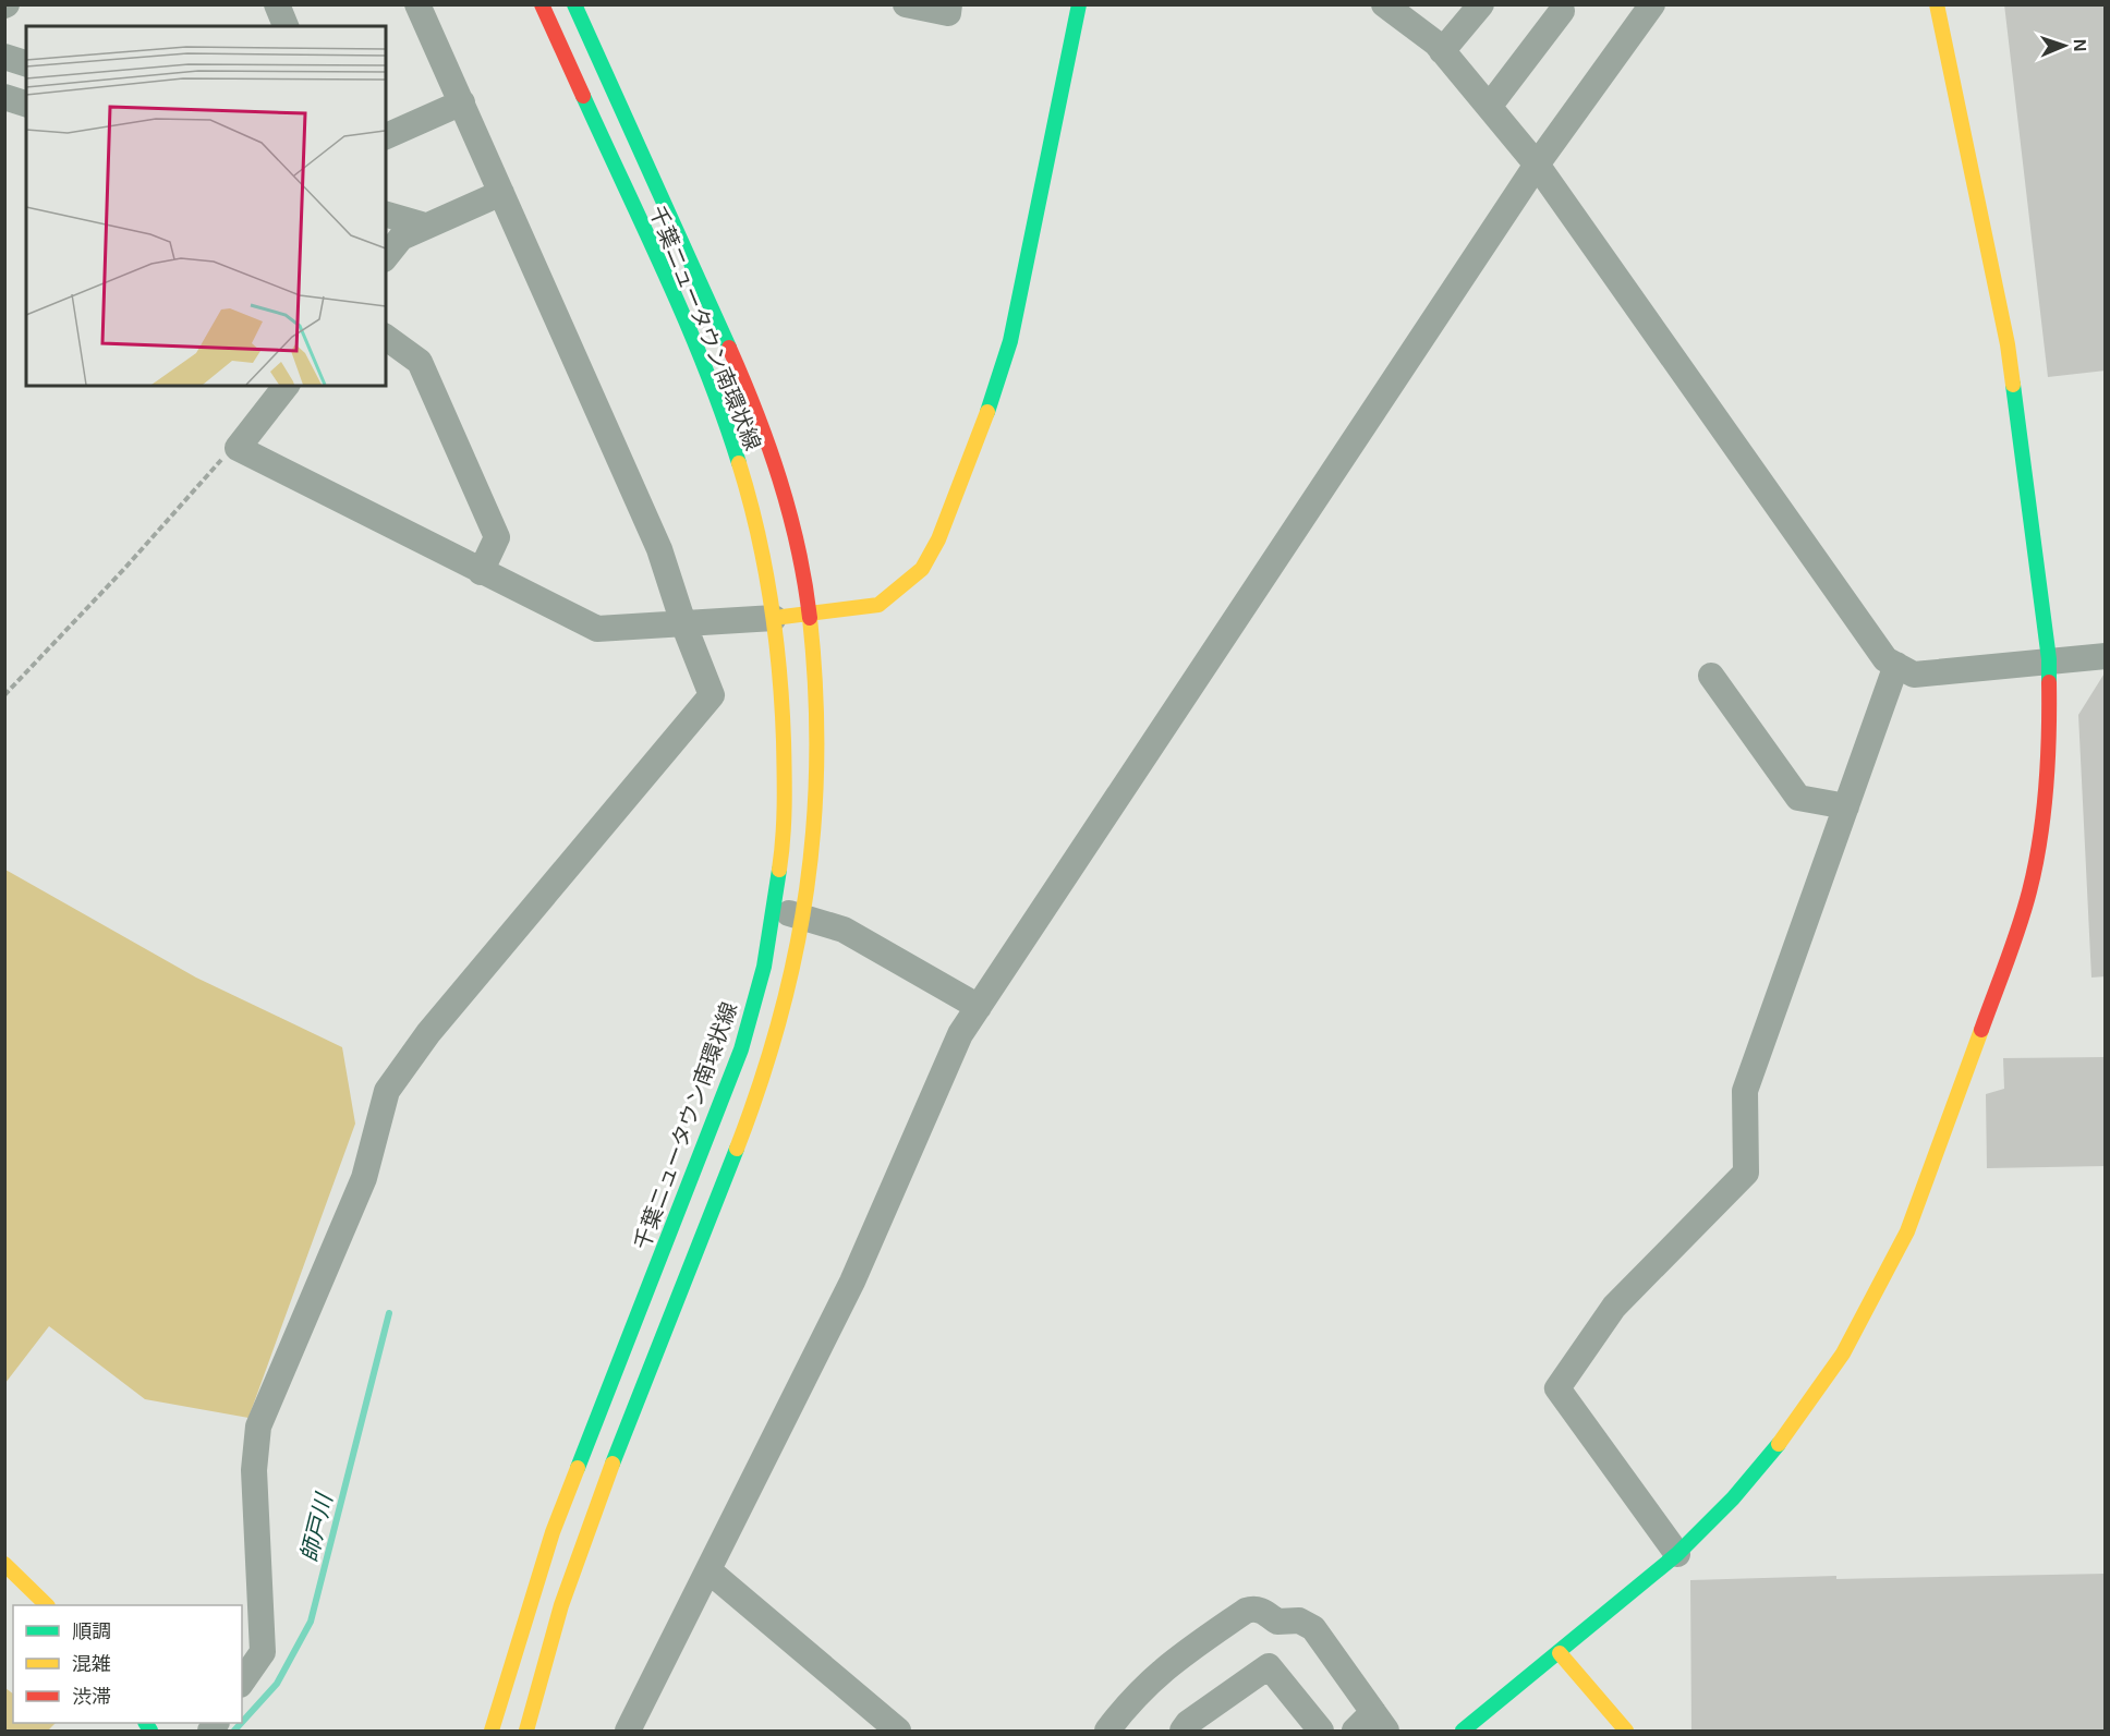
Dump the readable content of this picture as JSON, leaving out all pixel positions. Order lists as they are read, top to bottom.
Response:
{
  "streets": {
    "main road": ["千葉ニュータウン南環状線"]
  },
  "water": ["師戸川"],
  "legend": ["順調", "混雑", "渋滞"],
  "north": "right"
}
